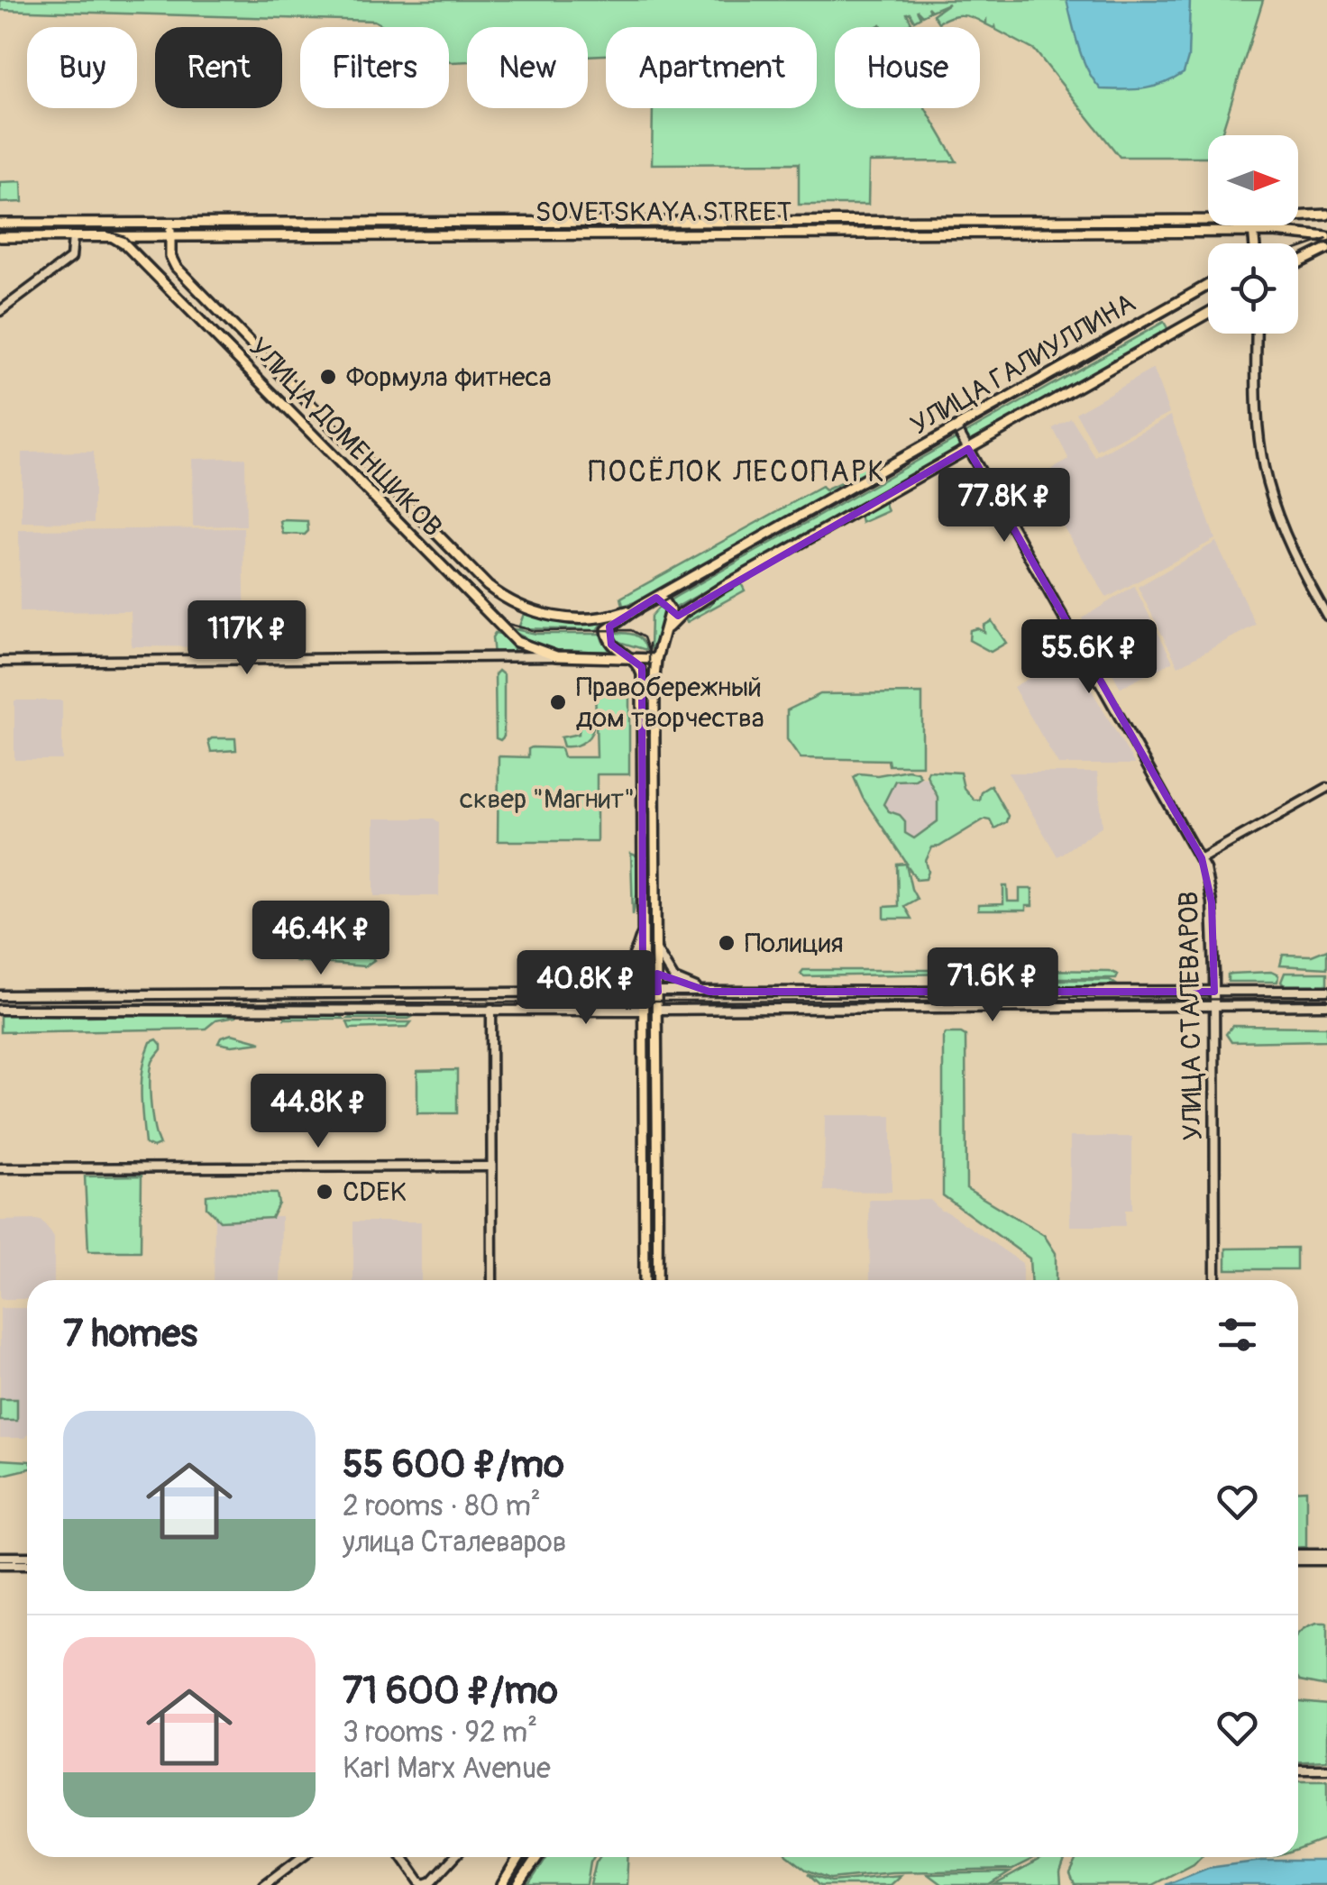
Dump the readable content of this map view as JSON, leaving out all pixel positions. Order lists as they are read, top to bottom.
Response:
{
  "streets": {
    "main road": [
      "SOVETSKAYA STREET",
      "УЛИЦА ГАЛИУЛЛИНА",
      "УЛИЦА ДОМЕНЩИКОВ",
      "УЛИЦА СТАЛЕВАРОВ"
    ]
  },
  "crossings": [
    ["SOVETSKAYA STREET", "УЛИЦА ДОМЕНЩИКОВ"],
    ["УЛИЦА ГАЛИУЛЛИНА", "УЛИЦА ДОМЕНЩИКОВ"],
    ["УЛИЦА ГАЛИУЛЛИНА", "УЛИЦА СТАЛЕВАРОВ"]
  ],
  "districts": ["ПОСЁЛОК ЛЕСОПАРК"],
  "parks": ["сквер \"Магнит\""],
  "places": [
    "Формула фитнеса",
    "Правобережный дом творчества",
    "Полиция",
    "CDEK"
  ],
  "north": "right",
  "page": {
    "chip": [
      "Buy",
      "Rent",
      "Filters",
      "New",
      "Apartment",
      "House"
    ],
    "price": [
      "77.8K ₽",
      "117K ₽",
      "55.6K ₽",
      "46.4K ₽",
      "71.6K ₽",
      "40.8K ₽",
      "44.8K ₽"
    ],
    "heading": "7 homes",
    "list": [
      {
        "name": "55 600 ₽/mo",
        "note": "2 rooms · 80 m² · улица Сталеваров"
      },
      {
        "name": "71 600 ₽/mo",
        "note": "3 rooms · 92 m² · Karl Marx Avenue"
      }
    ]
  }
}
